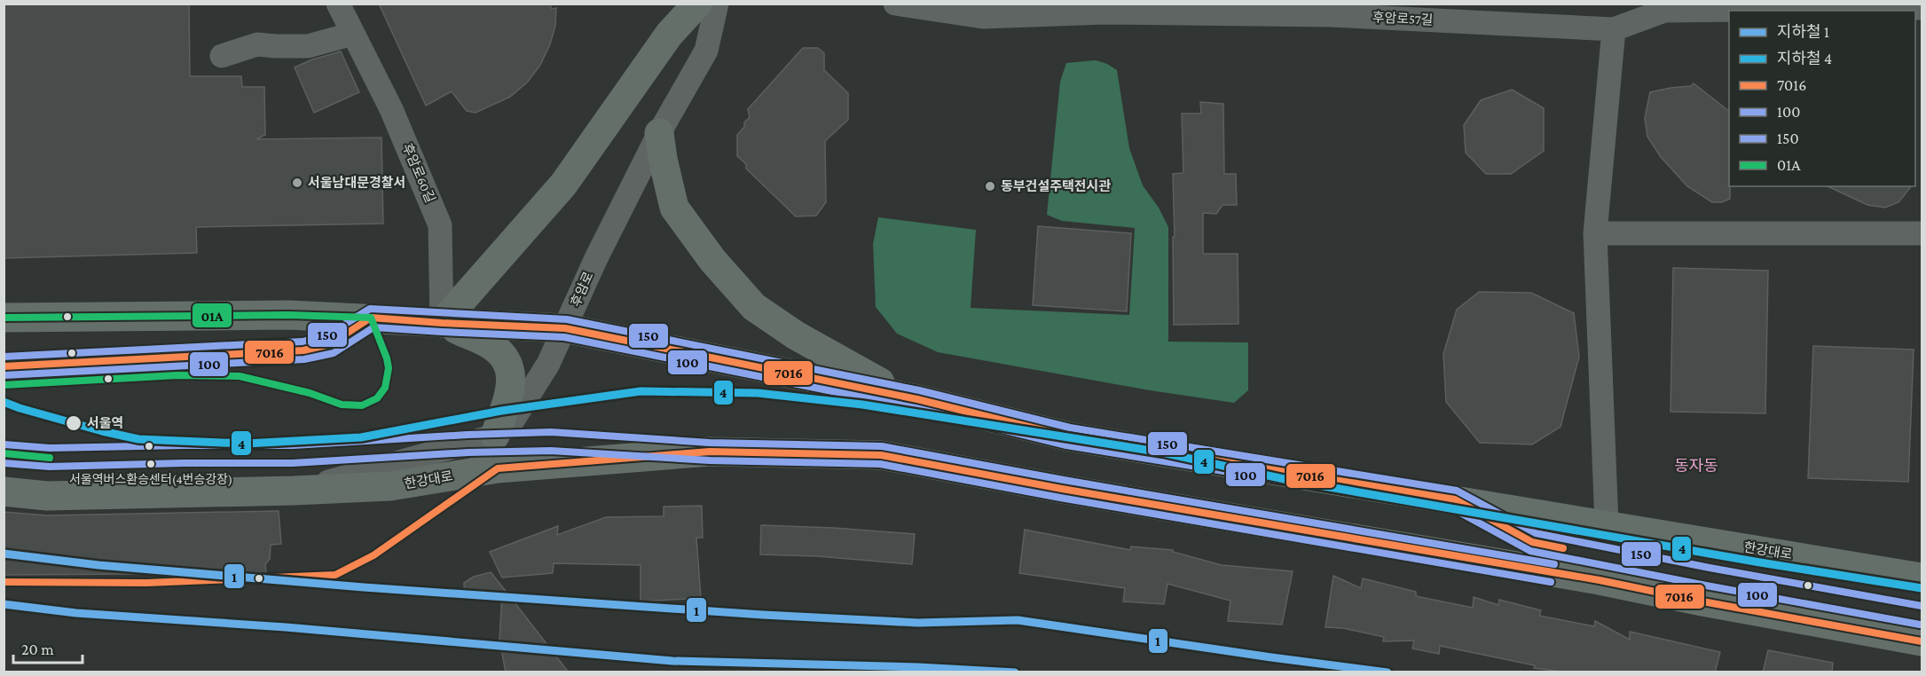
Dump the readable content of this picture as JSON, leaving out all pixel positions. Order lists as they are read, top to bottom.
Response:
{
  "streets": {
    "main road": ["한강대로"],
    "street": ["후암로57길", "후암로60길", "후암로"]
  },
  "crossings": [
    ["후암로60길", "한강대로"],
    ["후암로", "한강대로"]
  ],
  "districts": ["동자동"],
  "places": [
    "서울남대문경찰서",
    "동부건설주택전시관",
    "서울역",
    "서울역버스환승센터(4번승강장)"
  ],
  "lines": [
    "transit line 150",
    "transit line 01A",
    "transit line 7016",
    "transit line 100",
    "metro line 4",
    "metro line 1"
  ],
  "legend": [
    "지하철 1",
    "지하철 4",
    "7016",
    "100",
    "150",
    "01A"
  ],
  "scale_bar": "20 m"
}
